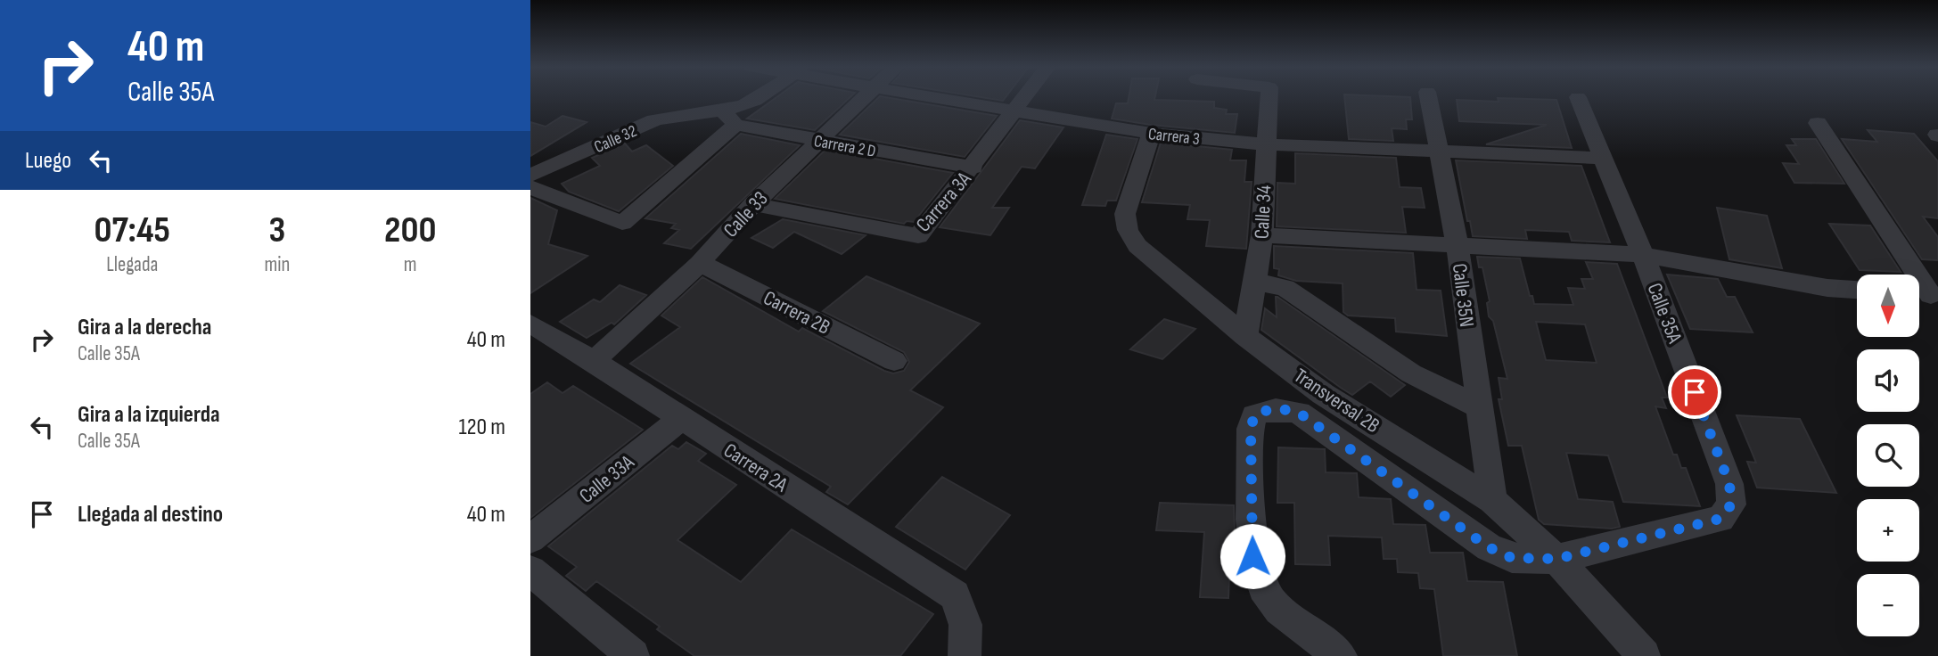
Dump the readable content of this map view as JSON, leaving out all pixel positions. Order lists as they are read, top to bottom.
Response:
{
  "streets": {
    "street": [
      "Carrera 3",
      "Calle 32",
      "Carrera 2 D",
      "Carrera 3A",
      "Calle 34",
      "Calle 33",
      "Calle 35N",
      "Carrera 2B",
      "Calle 35A",
      "Transversal 2B",
      "Carrera 2A",
      "Calle 33A"
    ]
  },
  "crossings": [
    ["Carrera 3", "Carrera 3A"],
    ["Carrera 3", "Calle 34"],
    ["Carrera 3", "Calle 35N"],
    ["Carrera 3", "Calle 35A"],
    ["Carrera 3", "Transversal 2B"],
    ["Calle 32", "Carrera 2 D"],
    ["Carrera 2 D", "Carrera 3A"],
    ["Carrera 2 D", "Calle 33"],
    ["Carrera 3A", "Calle 33"],
    ["Calle 34", "Transversal 2B"],
    ["Calle 33", "Carrera 2B"],
    ["Calle 33", "Carrera 2A"],
    ["Calle 35N", "Transversal 2B"],
    ["Calle 35A", "Transversal 2B"],
    ["Carrera 2A", "Calle 33A"]
  ],
  "north": "bottom",
  "page": {
    "turn": ["40 m", "Calle 35A"],
    "then": "Luego",
    "eta": [
      "07:45",
      "Llegada",
      "3",
      "min",
      "200",
      "m"
    ],
    "map_buttons": ["+", "−"],
    "list": [
      {
        "name": "Gira a la derecha",
        "note": "Calle 35A",
        "value": "40 m"
      },
      {
        "name": "Gira a la izquierda",
        "note": "Calle 35A",
        "value": "120 m"
      },
      {
        "name": "Llegada al destino",
        "value": "40 m"
      }
    ]
  }
}
